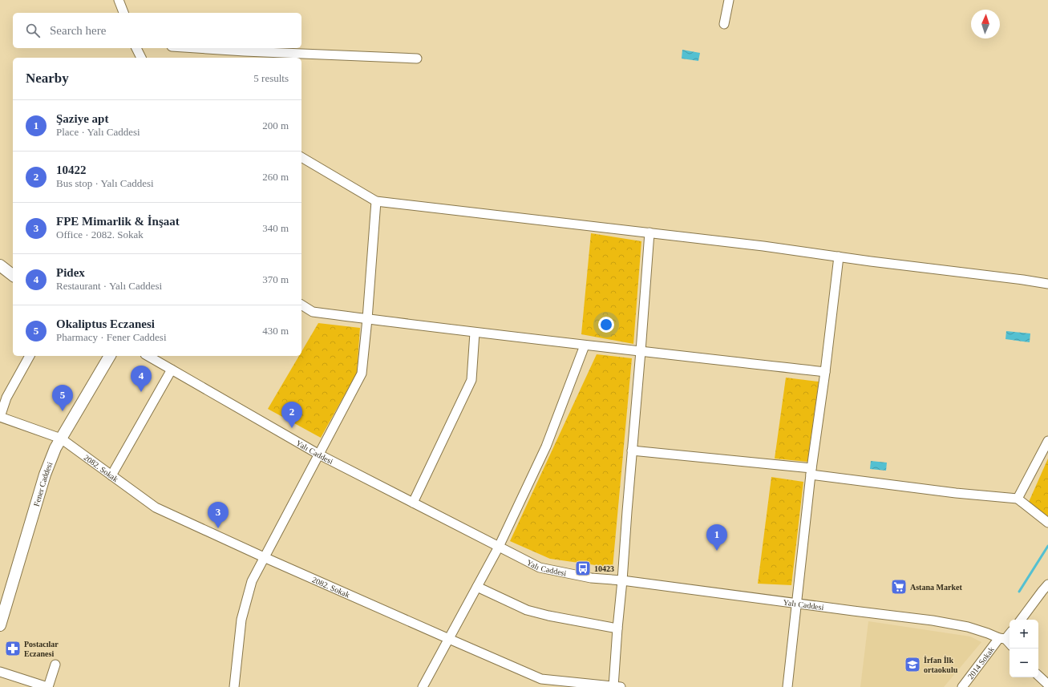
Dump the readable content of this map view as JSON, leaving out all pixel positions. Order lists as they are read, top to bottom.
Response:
{
  "streets": {
    "street": [
      "Yalı Caddesi",
      "2082. Sokak",
      "Fener Caddesi",
      "2014 Sokak"
    ]
  },
  "crossings": [
    ["Yalı Caddesi", "2014 Sokak"],
    ["2082. Sokak", "Fener Caddesi"]
  ],
  "places": {
    "bus stop": ["10423"],
    "supermarket": ["Astana Market"],
    "pharmacy": ["Postacılar Eczanesi"],
    "school or university": ["İrfan İlk ortaokulu"]
  },
  "north": "top",
  "page": {
    "search": "Search here",
    "heading": ["Nearby", "5 results"],
    "list": [
      {
        "mark": "1",
        "name": "Şaziye apt",
        "note": "Place · Yalı Caddesi",
        "value": "200 m"
      },
      {
        "mark": "2",
        "name": "10422",
        "note": "Bus stop · Yalı Caddesi",
        "value": "260 m"
      },
      {
        "mark": "3",
        "name": "FPE Mimarlik & İnşaat",
        "note": "Office · 2082. Sokak",
        "value": "340 m"
      },
      {
        "mark": "4",
        "name": "Pidex",
        "note": "Restaurant · Yalı Caddesi",
        "value": "370 m"
      },
      {
        "mark": "5",
        "name": "Okaliptus Eczanesi",
        "note": "Pharmacy · Fener Caddesi",
        "value": "430 m"
      }
    ],
    "pins": [
      "4",
      "5",
      "2",
      "3",
      "1"
    ],
    "map_buttons": ["+", "−"]
  }
}
